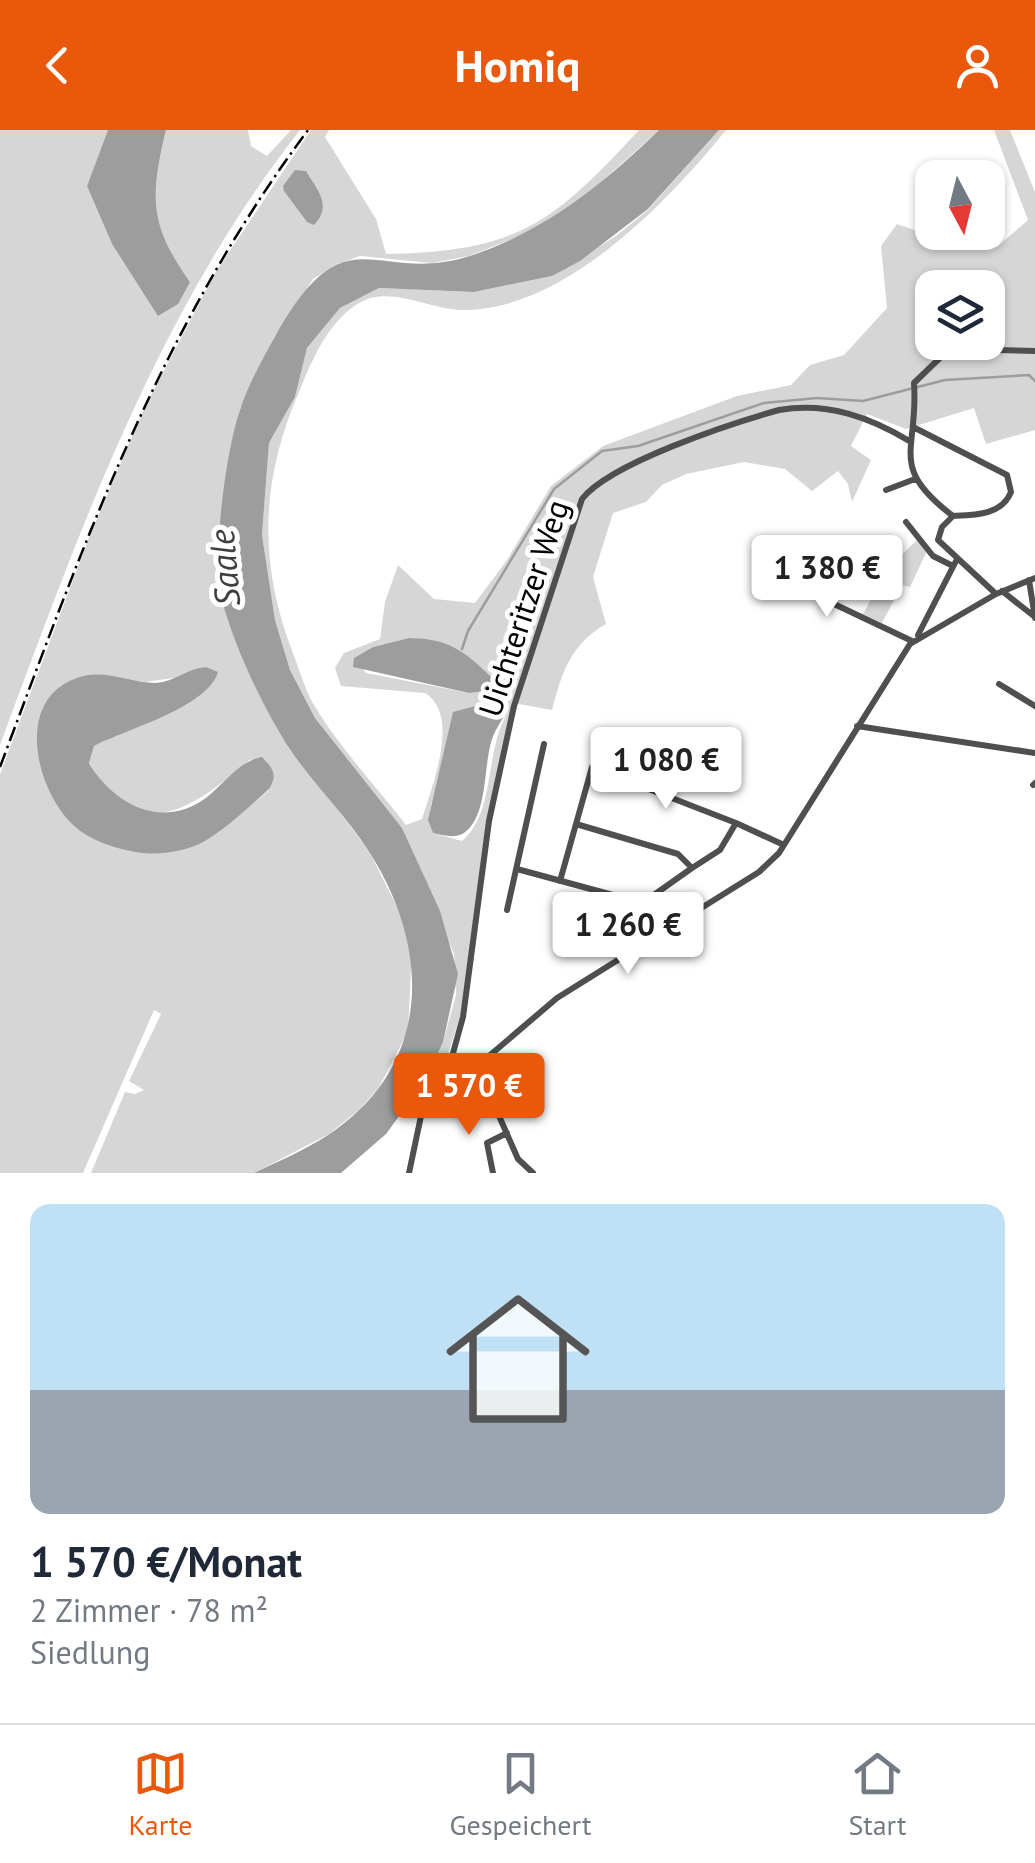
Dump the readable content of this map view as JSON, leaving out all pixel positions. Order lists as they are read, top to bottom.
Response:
{
  "streets": {
    "street": ["Uichteritzer Weg"]
  },
  "water": ["Saale"],
  "north": "bottom",
  "page": {
    "header": "Homiq",
    "price": [
      "1 380 €",
      "1 080 €",
      "1 260 €",
      "1 570 €"
    ],
    "list": [
      {
        "name": "1 570 €/Monat",
        "note": "2 Zimmer · 78 m² · Siedlung"
      }
    ],
    "tabs": ["Karte", "Gespeichert", "Start"]
  }
}
